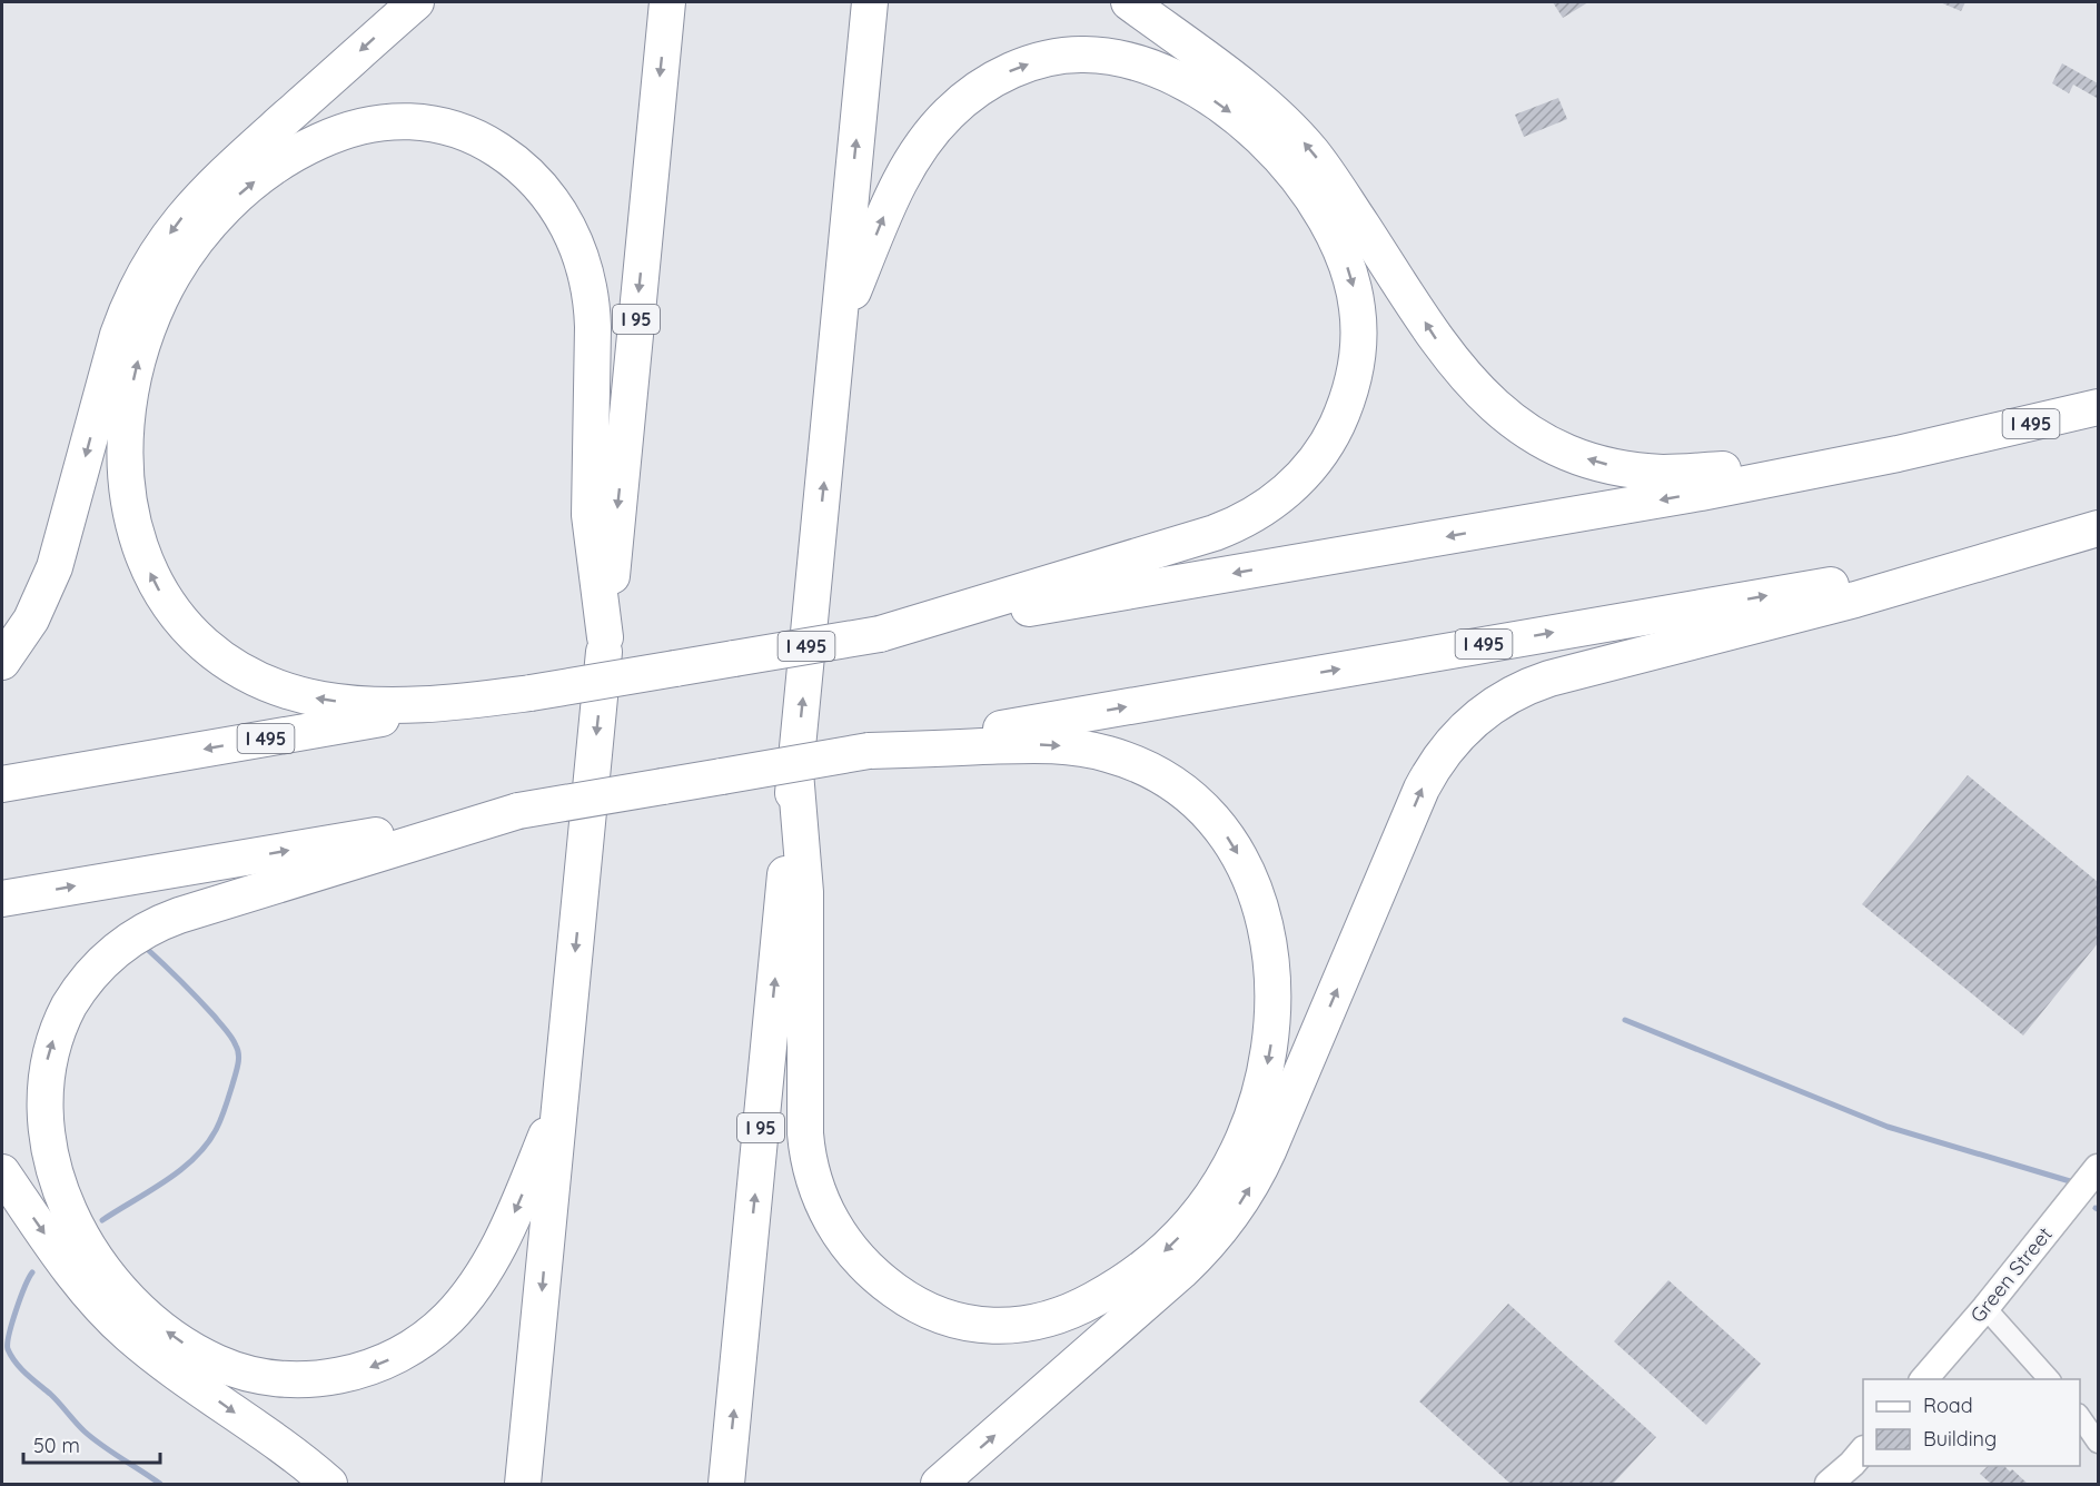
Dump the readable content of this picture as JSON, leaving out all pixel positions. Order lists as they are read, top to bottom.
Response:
{
  "streets": {
    "highway": ["I 95", "I 495"],
    "main road": ["Green Street"]
  },
  "legend": ["Road", "Building"],
  "scale_bar": "50 m"
}
